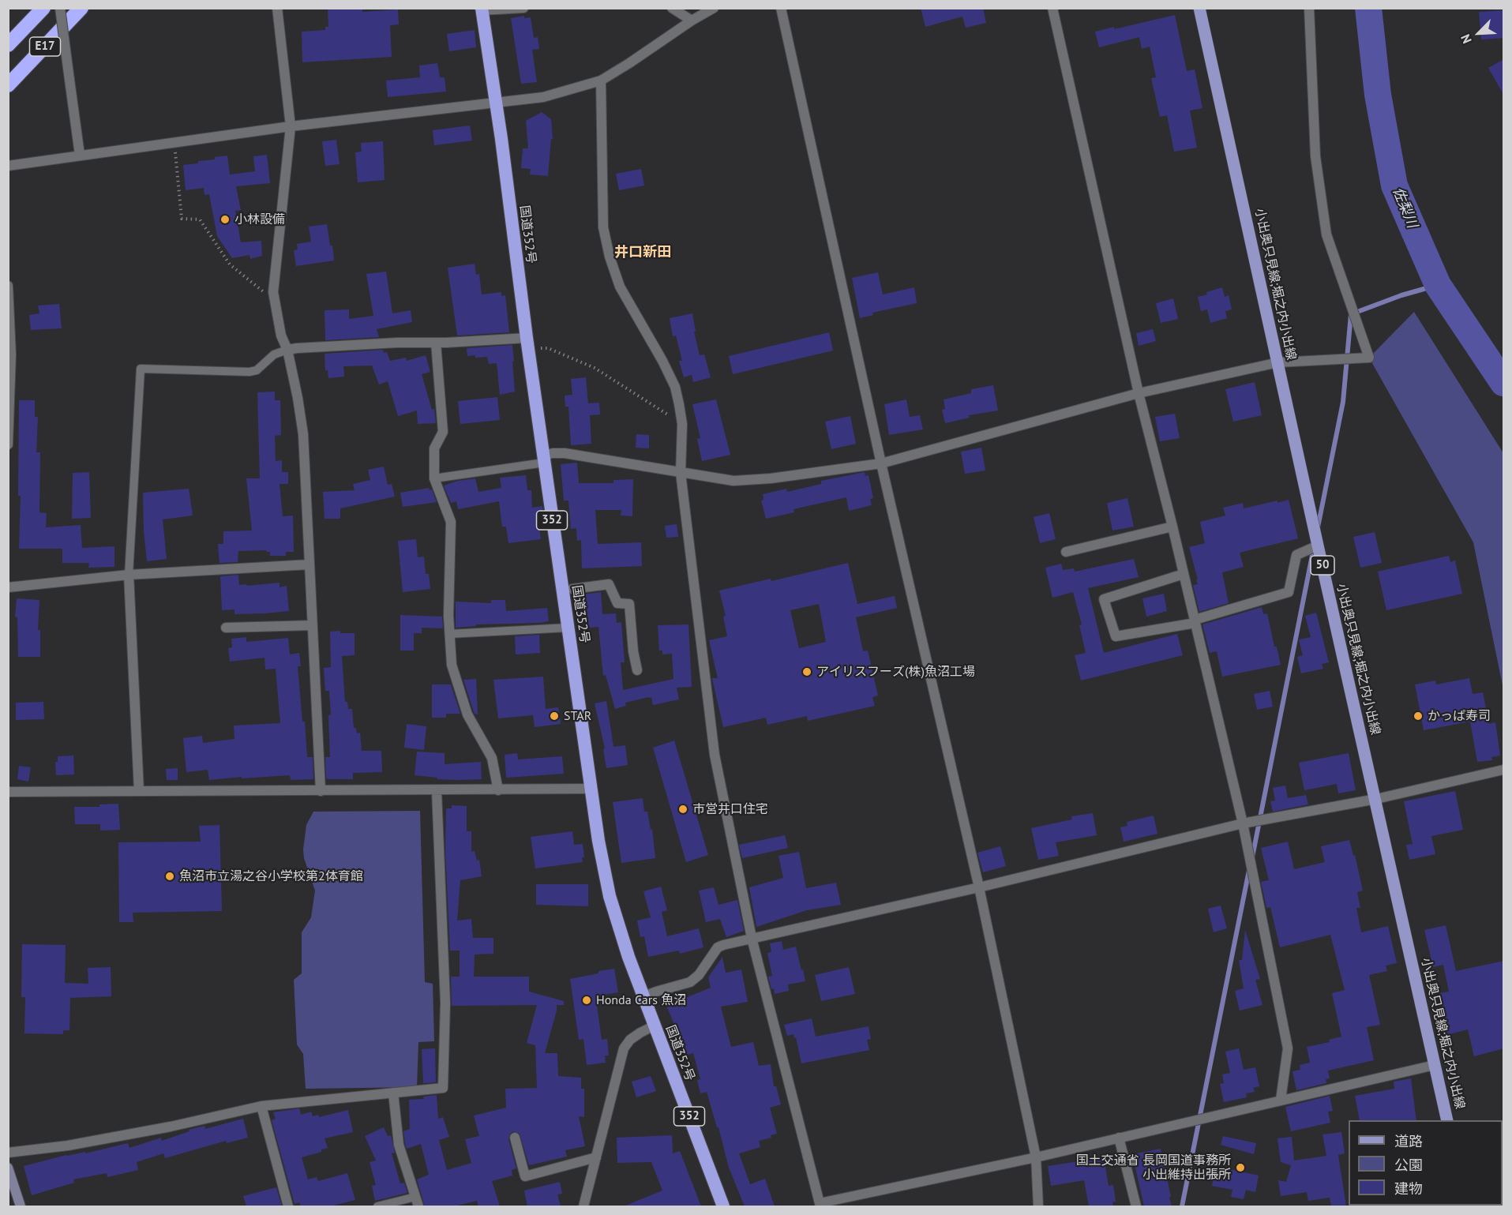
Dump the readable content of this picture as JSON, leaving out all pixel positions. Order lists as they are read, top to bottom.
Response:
{
  "streets": {
    "highway": ["E17", "国道352号", "352"],
    "main road": ["小出奥只見線;堀之内小出線", "50"]
  },
  "districts": ["井口新田"],
  "water": ["佐梨川"],
  "places": [
    "小林設備",
    "アイリスフーズ(株)魚沼工場",
    "STAR",
    "かっぱ寿司",
    "市営井口住宅",
    "魚沼市立湯之谷小学校第2体育館",
    "Honda Cars 魚沼",
    "国土交通省 長岡国道事務所 小出維持出張所"
  ],
  "legend": ["道路", "公園", "建物"],
  "north": "bottom left"
}
